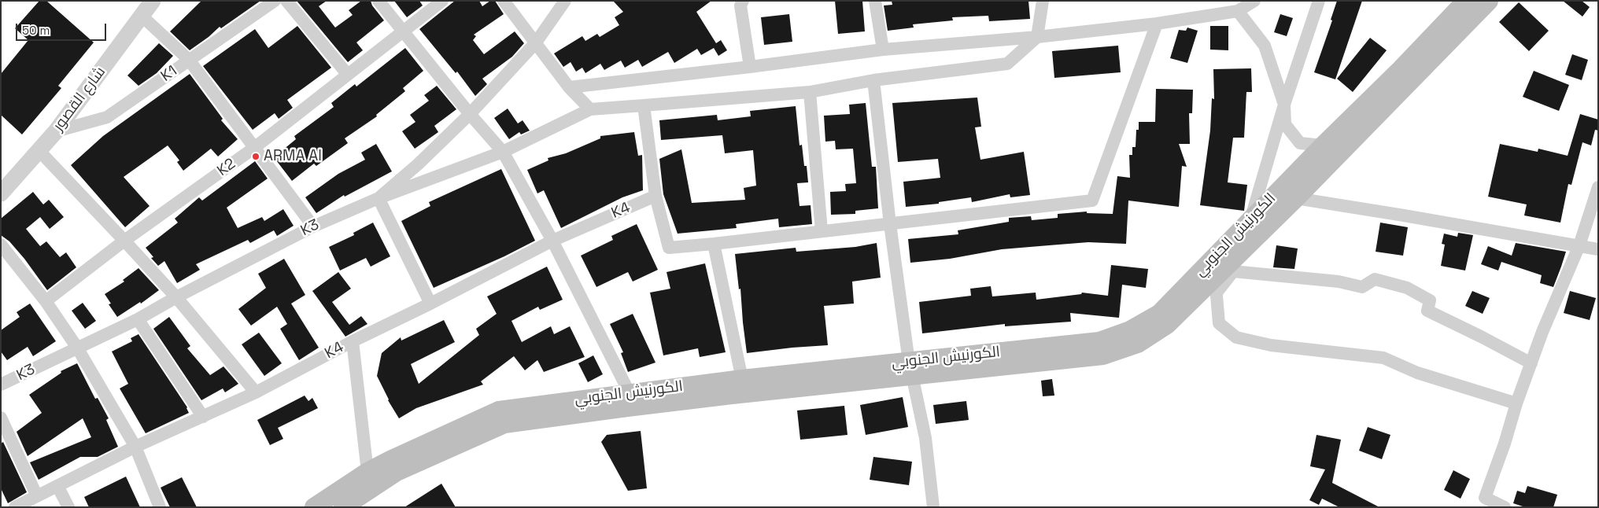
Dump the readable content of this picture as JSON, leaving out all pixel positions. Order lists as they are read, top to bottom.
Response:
{
  "streets": {
    "main road": ["الكورنيش الجنوبي"],
    "street": [
      "K1",
      "شارع القصور",
      "K2",
      "K4",
      "K3"
    ]
  },
  "crossings": [
    ["K1", "شارع القصور"]
  ],
  "places": ["ARMA AI"],
  "scale_bar": "50 m"
}
